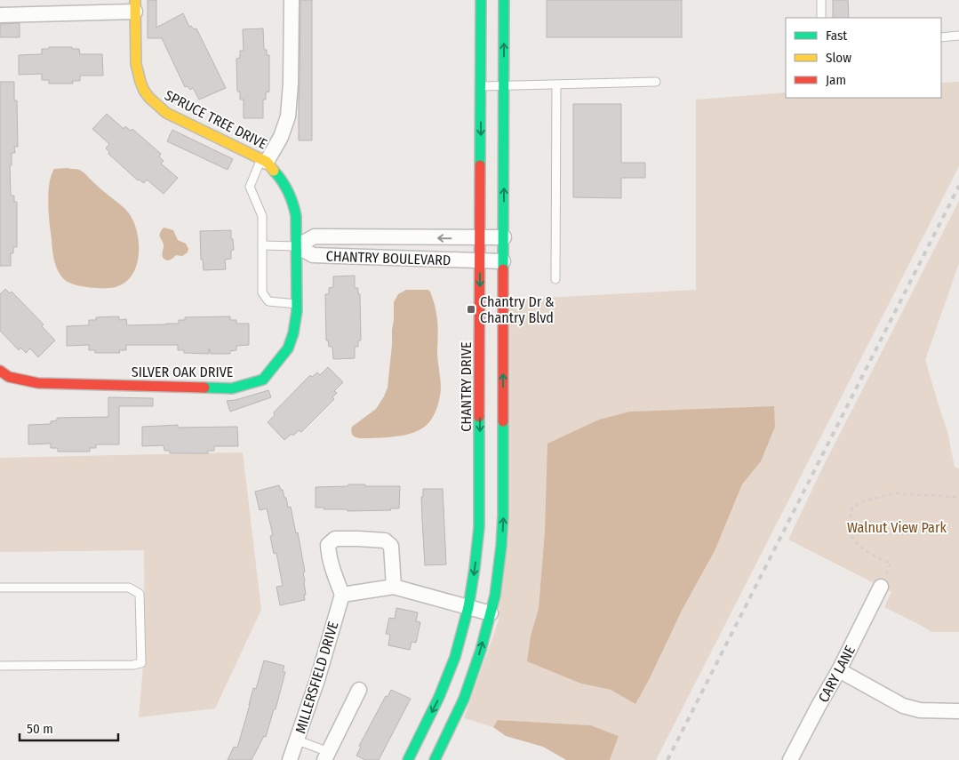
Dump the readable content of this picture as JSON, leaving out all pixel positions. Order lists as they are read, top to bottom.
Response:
{
  "streets": {
    "street": [
      "SPRUCE TREE DRIVE",
      "CHANTRY BOULEVARD",
      "SILVER OAK DRIVE",
      "CHANTRY DRIVE",
      "CARY LANE",
      "MILLERSFIELD DRIVE"
    ]
  },
  "crossings": [
    ["SPRUCE TREE DRIVE", "SILVER OAK DRIVE"],
    ["CHANTRY BOULEVARD", "SILVER OAK DRIVE"],
    ["CHANTRY BOULEVARD", "CHANTRY DRIVE"]
  ],
  "parks": ["Walnut View Park"],
  "places": {
    "transit": ["Chantry Dr & Chantry Blvd"]
  },
  "legend": ["Fast", "Slow", "Jam"],
  "scale_bar": "50 m"
}
